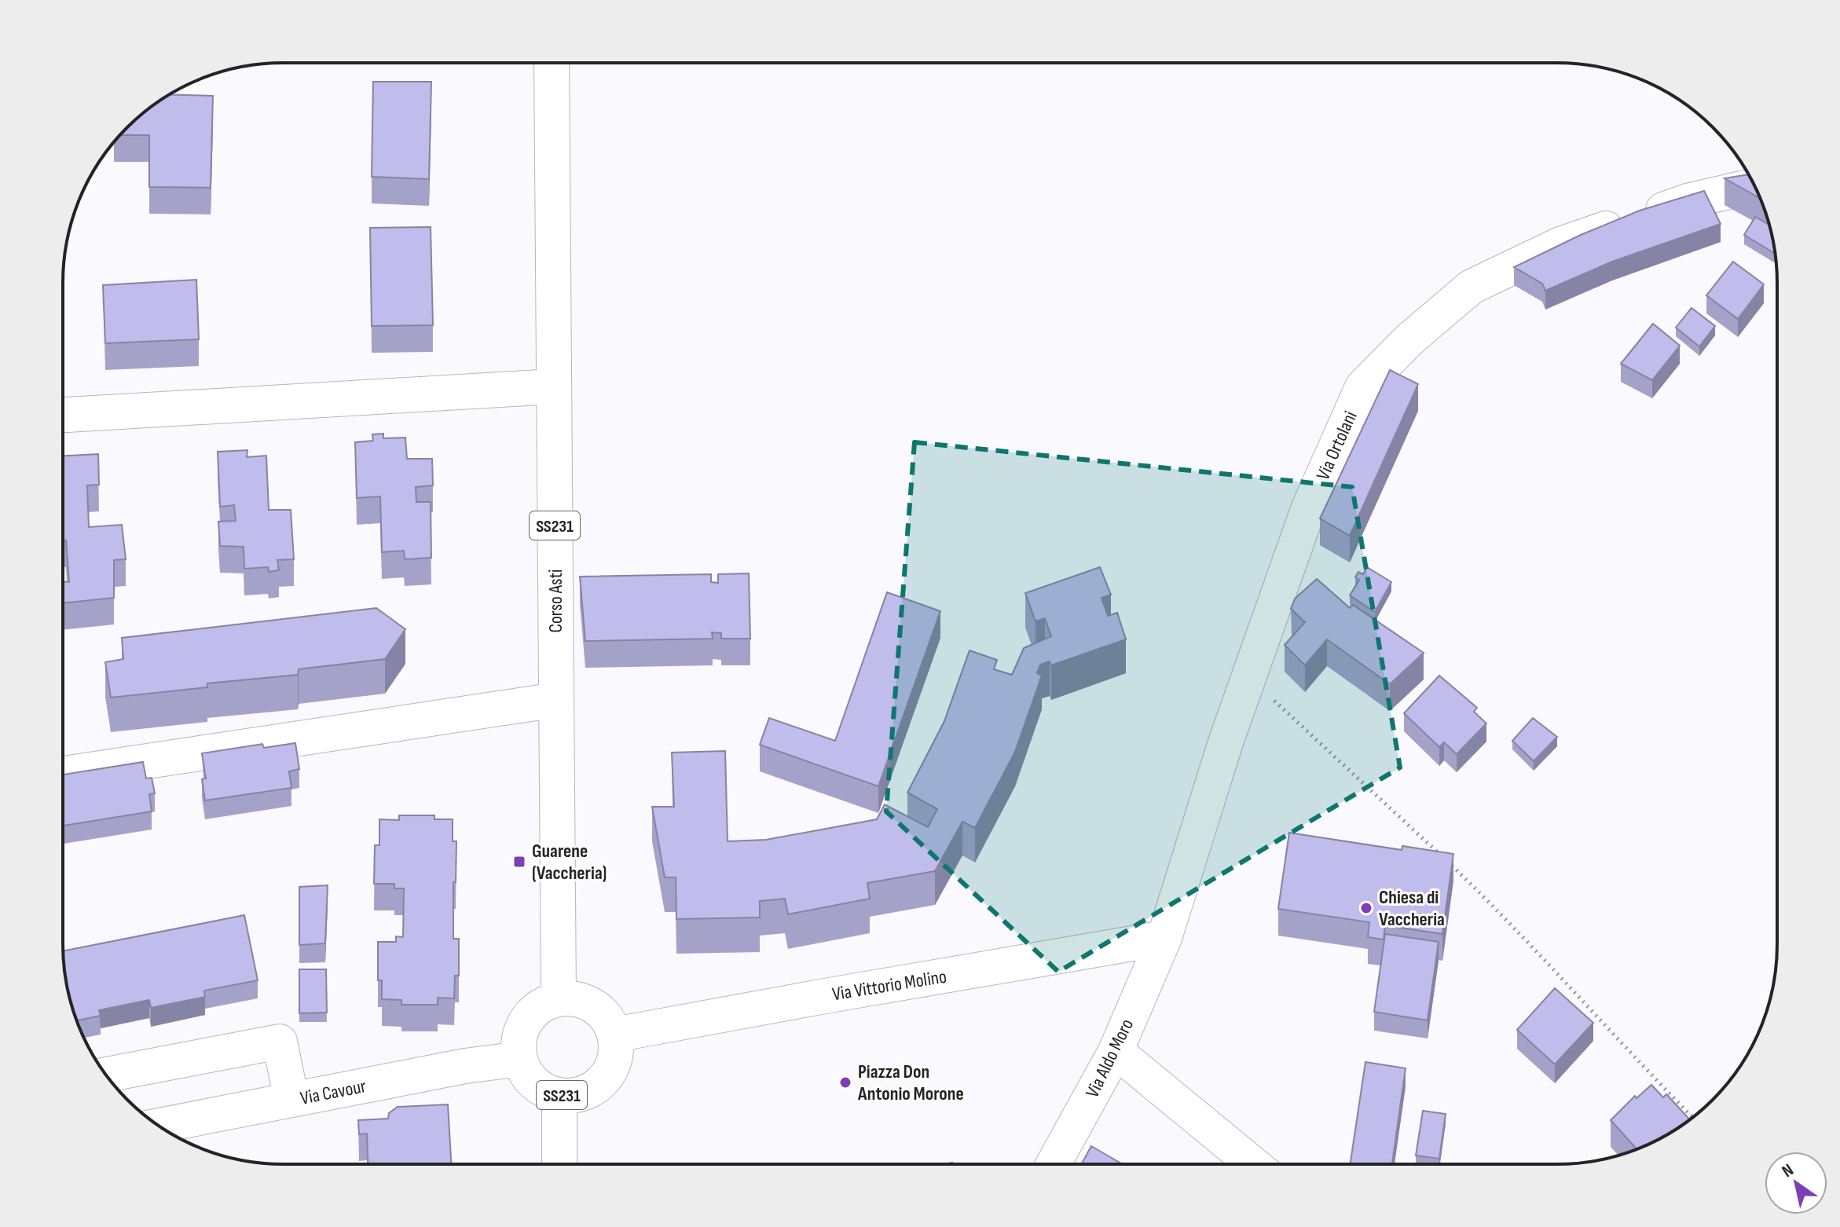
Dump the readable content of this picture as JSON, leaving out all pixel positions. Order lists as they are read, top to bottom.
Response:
{
  "streets": {
    "street": [
      "Via Ortolani",
      "SS231",
      "Corso Asti",
      "Via Vittorio Molino",
      "Via Aldo Moro",
      "Via Cavour"
    ]
  },
  "crossings": [
    ["Via Ortolani", "Via Vittorio Molino"],
    ["Via Ortolani", "Via Aldo Moro"],
    ["SS231", "Corso Asti"],
    ["SS231", "Via Vittorio Molino"],
    ["SS231", "Via Cavour"],
    ["Corso Asti", "Via Vittorio Molino"],
    ["Corso Asti", "Via Cavour"],
    ["Via Vittorio Molino", "Via Aldo Moro"],
    ["Via Vittorio Molino", "Via Cavour"]
  ],
  "places": {
    "transit": ["Guarene (Vaccheria)"],
    "other": ["Chiesa di Vaccheria", "Piazza Don Antonio Morone"]
  },
  "north": "top left"
}
